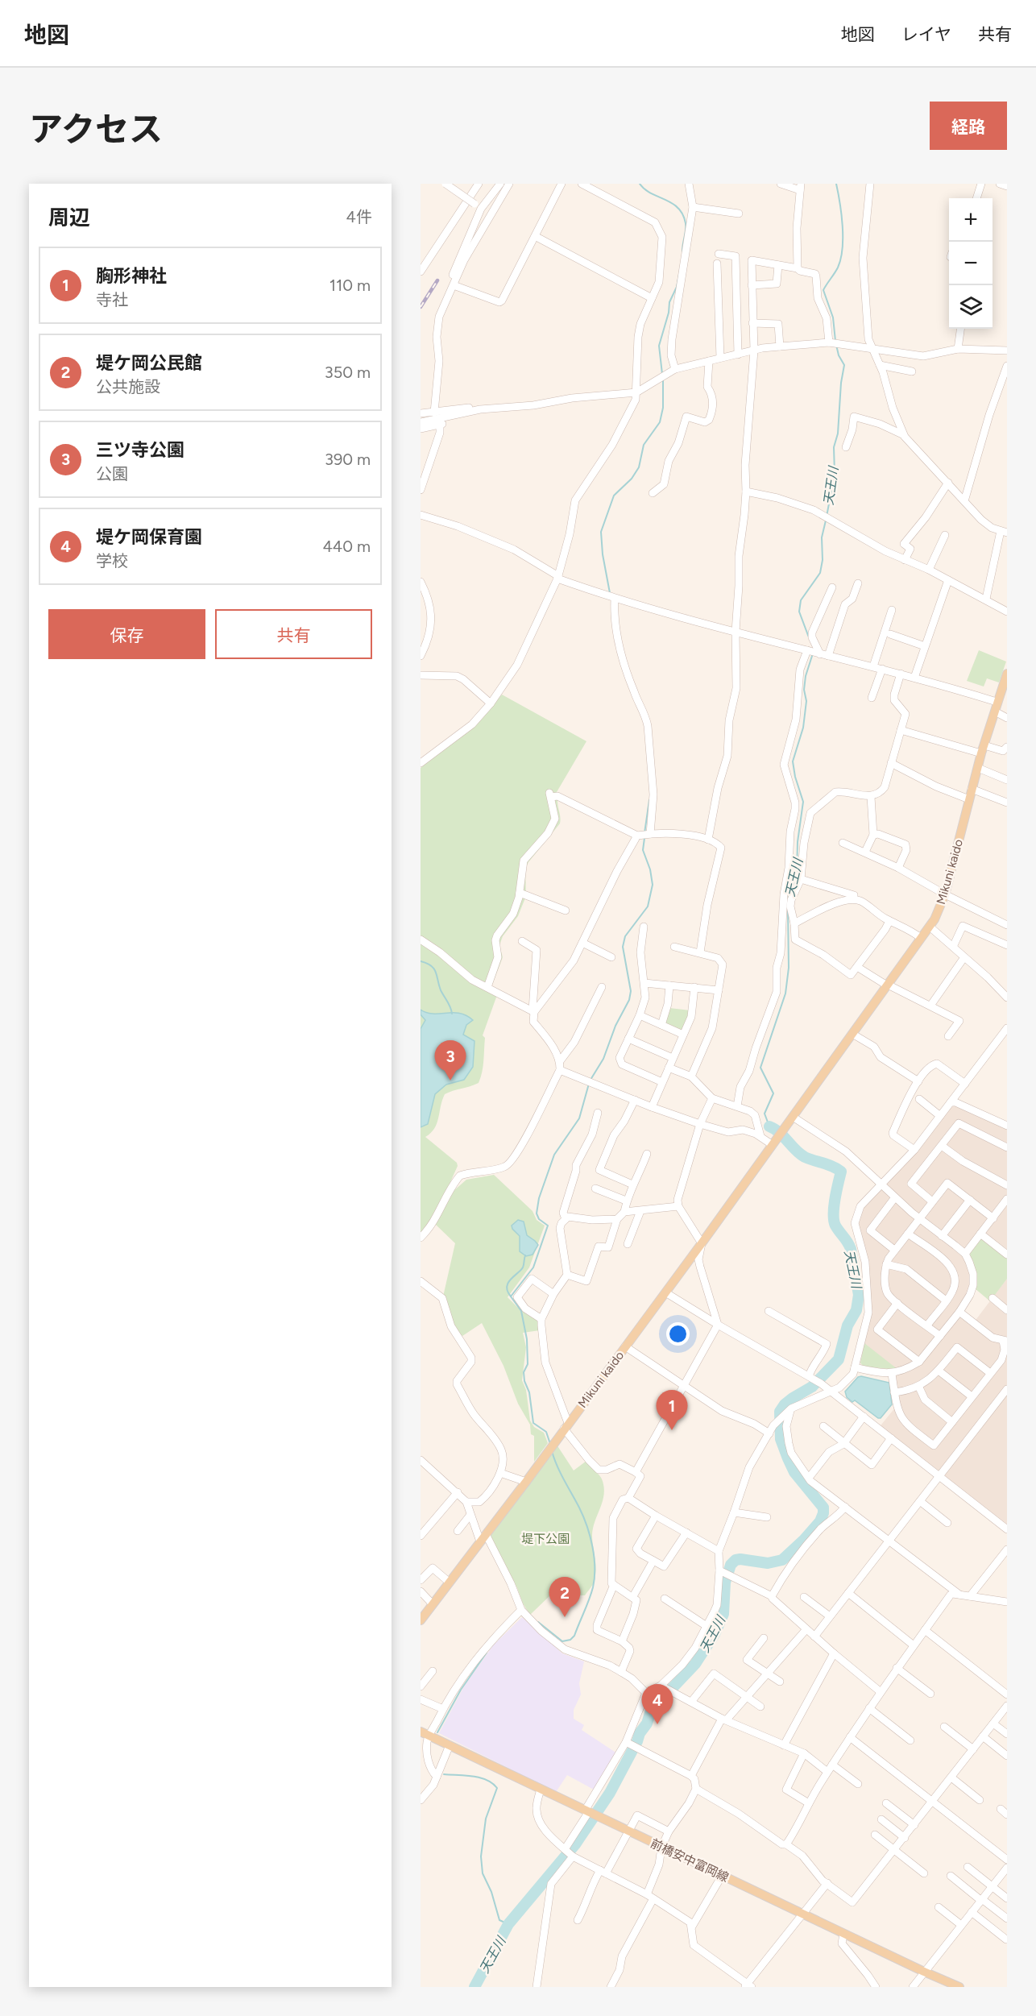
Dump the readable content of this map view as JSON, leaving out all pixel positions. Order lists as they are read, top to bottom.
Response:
{
  "streets": {
    "main road": ["Mikuni kaido", "前橋安中富岡線"]
  },
  "water": ["天王川"],
  "parks": ["堤下公園"],
  "page": {
    "header": "地図",
    "nav": ["地図", "レイヤ", "共有"],
    "title": "アクセス",
    "buttons": [
      "経路",
      ["保存", "共有"]
    ],
    "heading": ["周辺", "4件"],
    "map_buttons": ["+", "−"],
    "list": [
      {
        "mark": "1",
        "name": "胸形神社",
        "note": "寺社",
        "value": "110 m"
      },
      {
        "mark": "2",
        "name": "堤ケ岡公民館",
        "note": "公共施設",
        "value": "350 m"
      },
      {
        "mark": "3",
        "name": "三ツ寺公園",
        "note": "公園",
        "value": "390 m"
      },
      {
        "mark": "4",
        "name": "堤ケ岡保育園",
        "note": "学校",
        "value": "440 m"
      }
    ],
    "pins": [
      "3",
      "1",
      "2",
      "4"
    ]
  }
}
